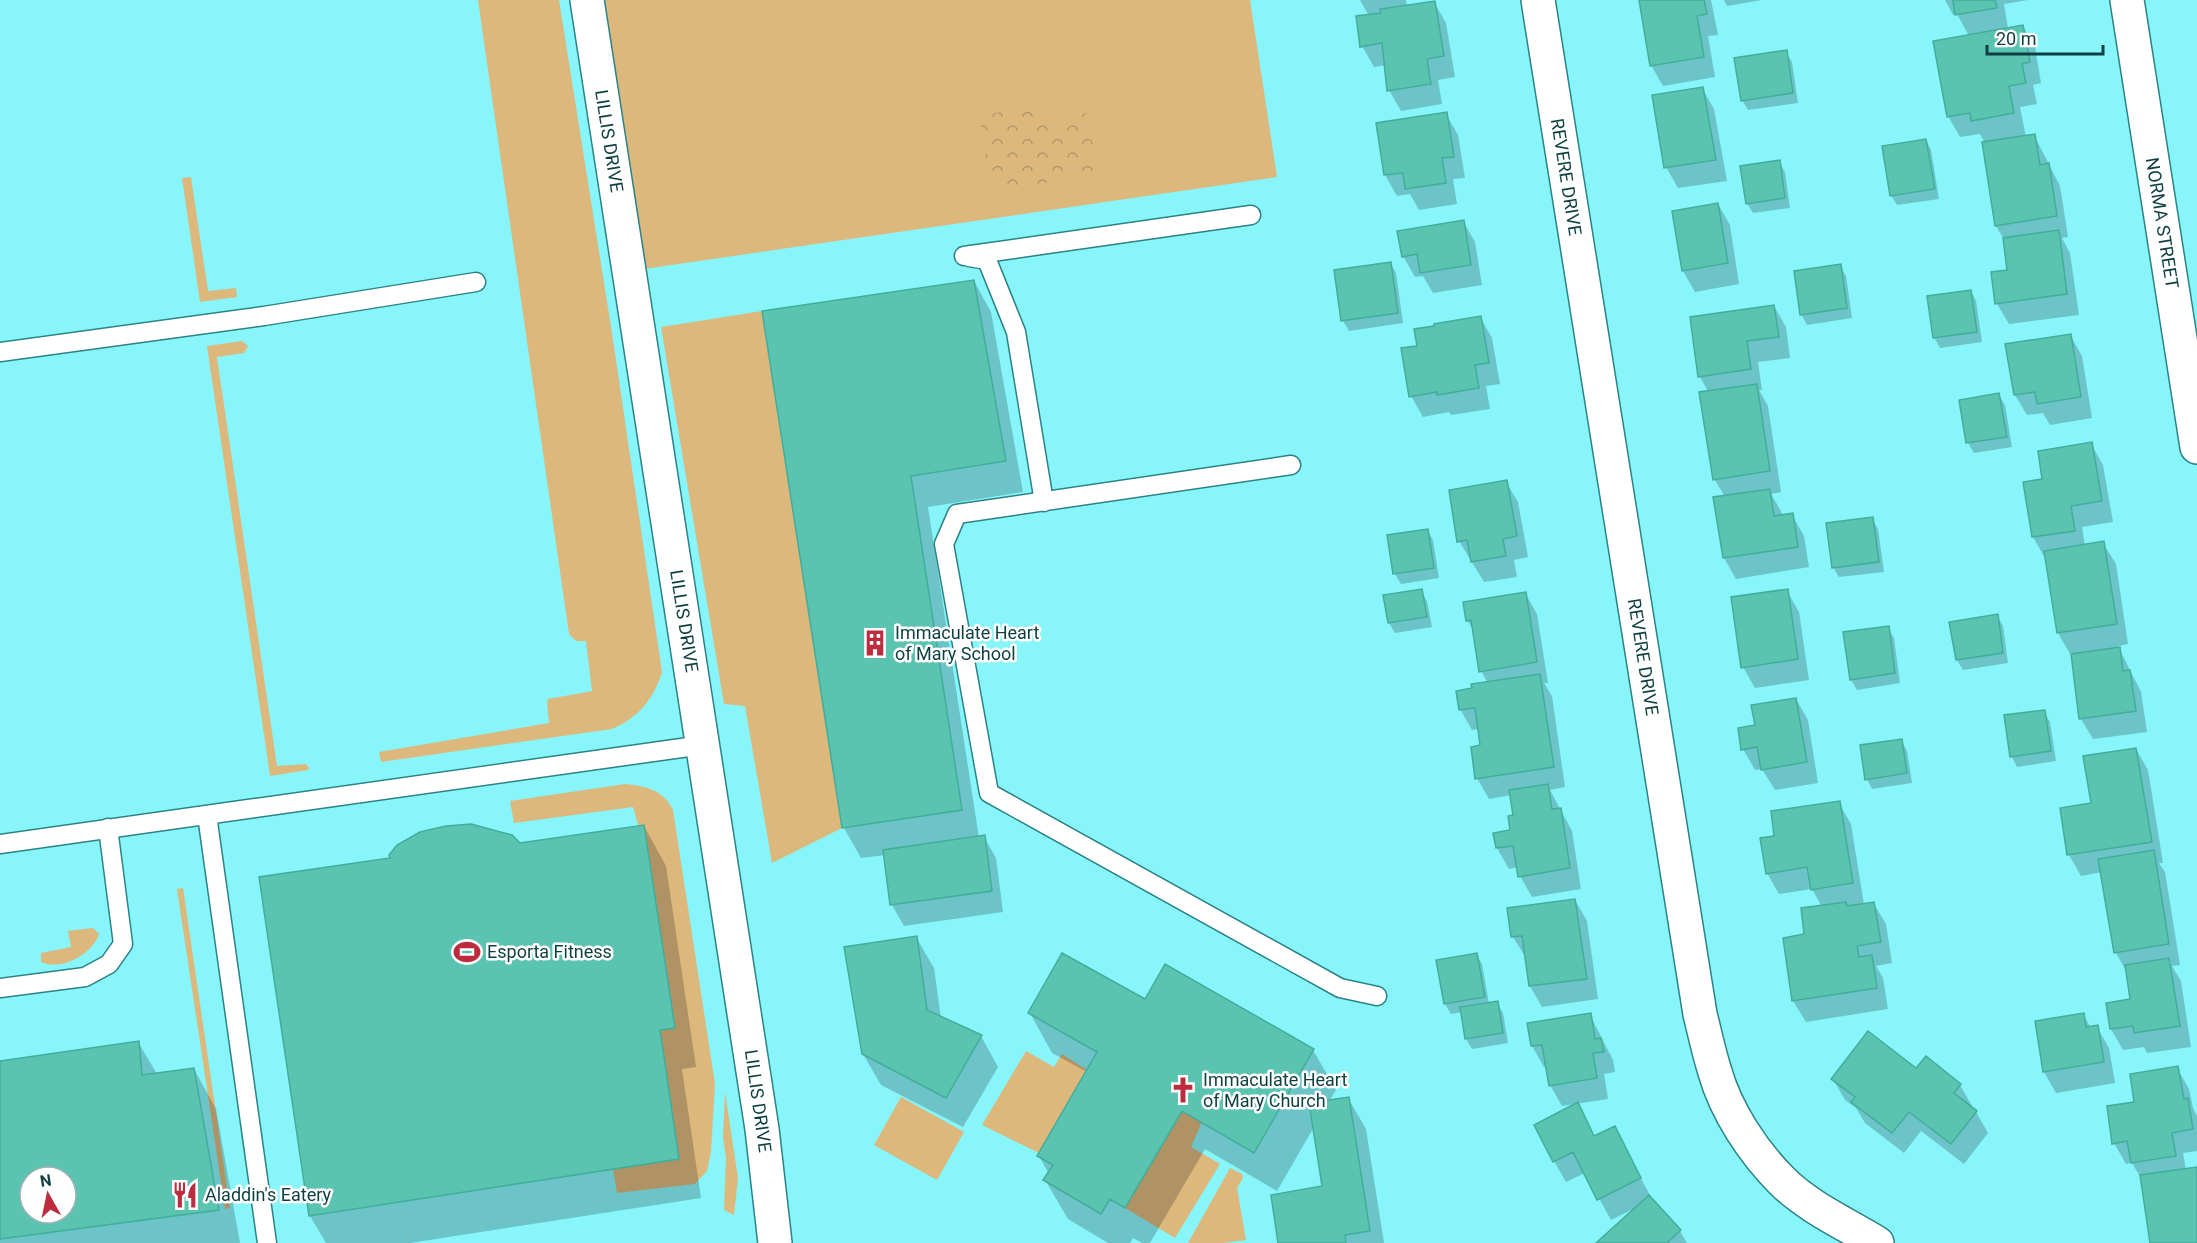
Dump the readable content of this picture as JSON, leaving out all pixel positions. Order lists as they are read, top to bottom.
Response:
{
  "streets": {
    "street": ["LILLIS DRIVE", "REVERE DRIVE", "NORMA STREET"]
  },
  "places": {
    "building": ["Immaculate Heart of Mary School"],
    "sports": ["Esporta Fitness"],
    "church": ["Immaculate Heart of Mary Church"],
    "restaurant": ["Aladdin's Eatery"]
  },
  "scale_bar": "20 m",
  "north": "top"
}
